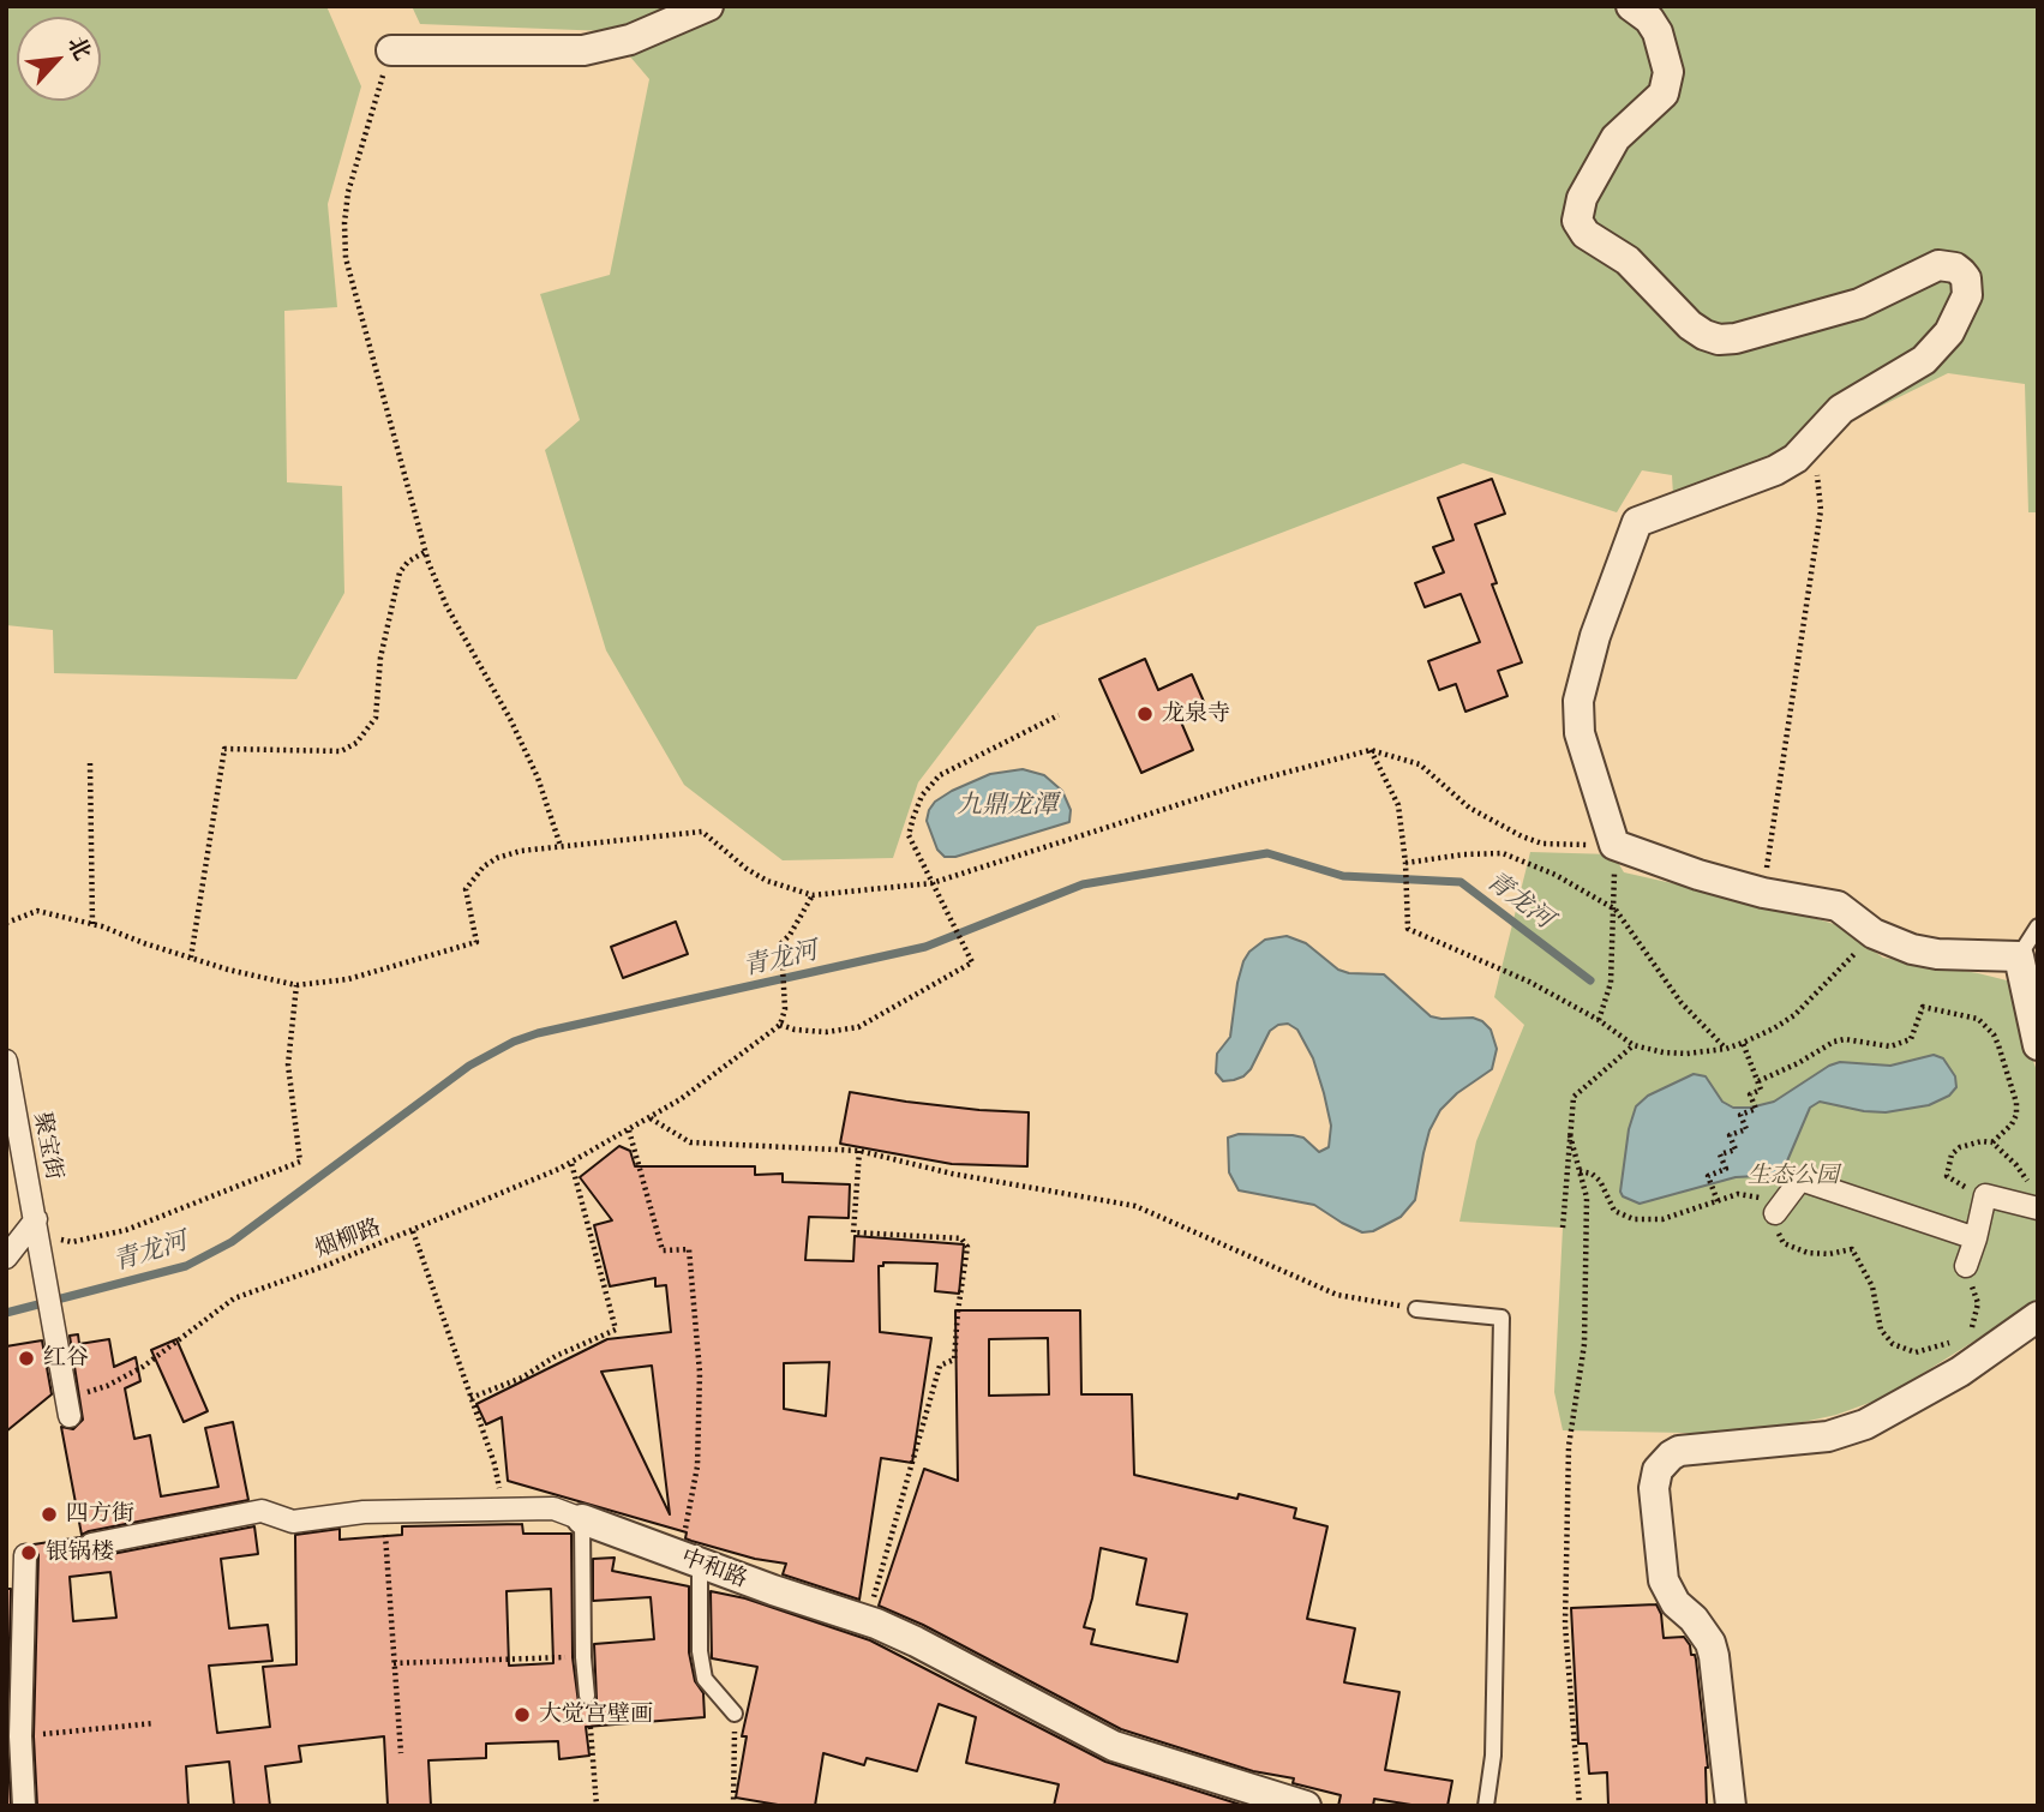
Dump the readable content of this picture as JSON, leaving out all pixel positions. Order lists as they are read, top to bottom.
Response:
{
  "streets": {
    "street": ["聚宝街", "中和路"],
    "path": ["烟柳路"]
  },
  "crossings": [
    ["聚宝街", "烟柳路"]
  ],
  "water": ["九鼎龙潭", "青龙河"],
  "parks": ["生态公园"],
  "places": [
    "龙泉寺",
    "红谷",
    "四方街",
    "银锅楼",
    "大觉宫壁画"
  ],
  "north": "top right"
}
